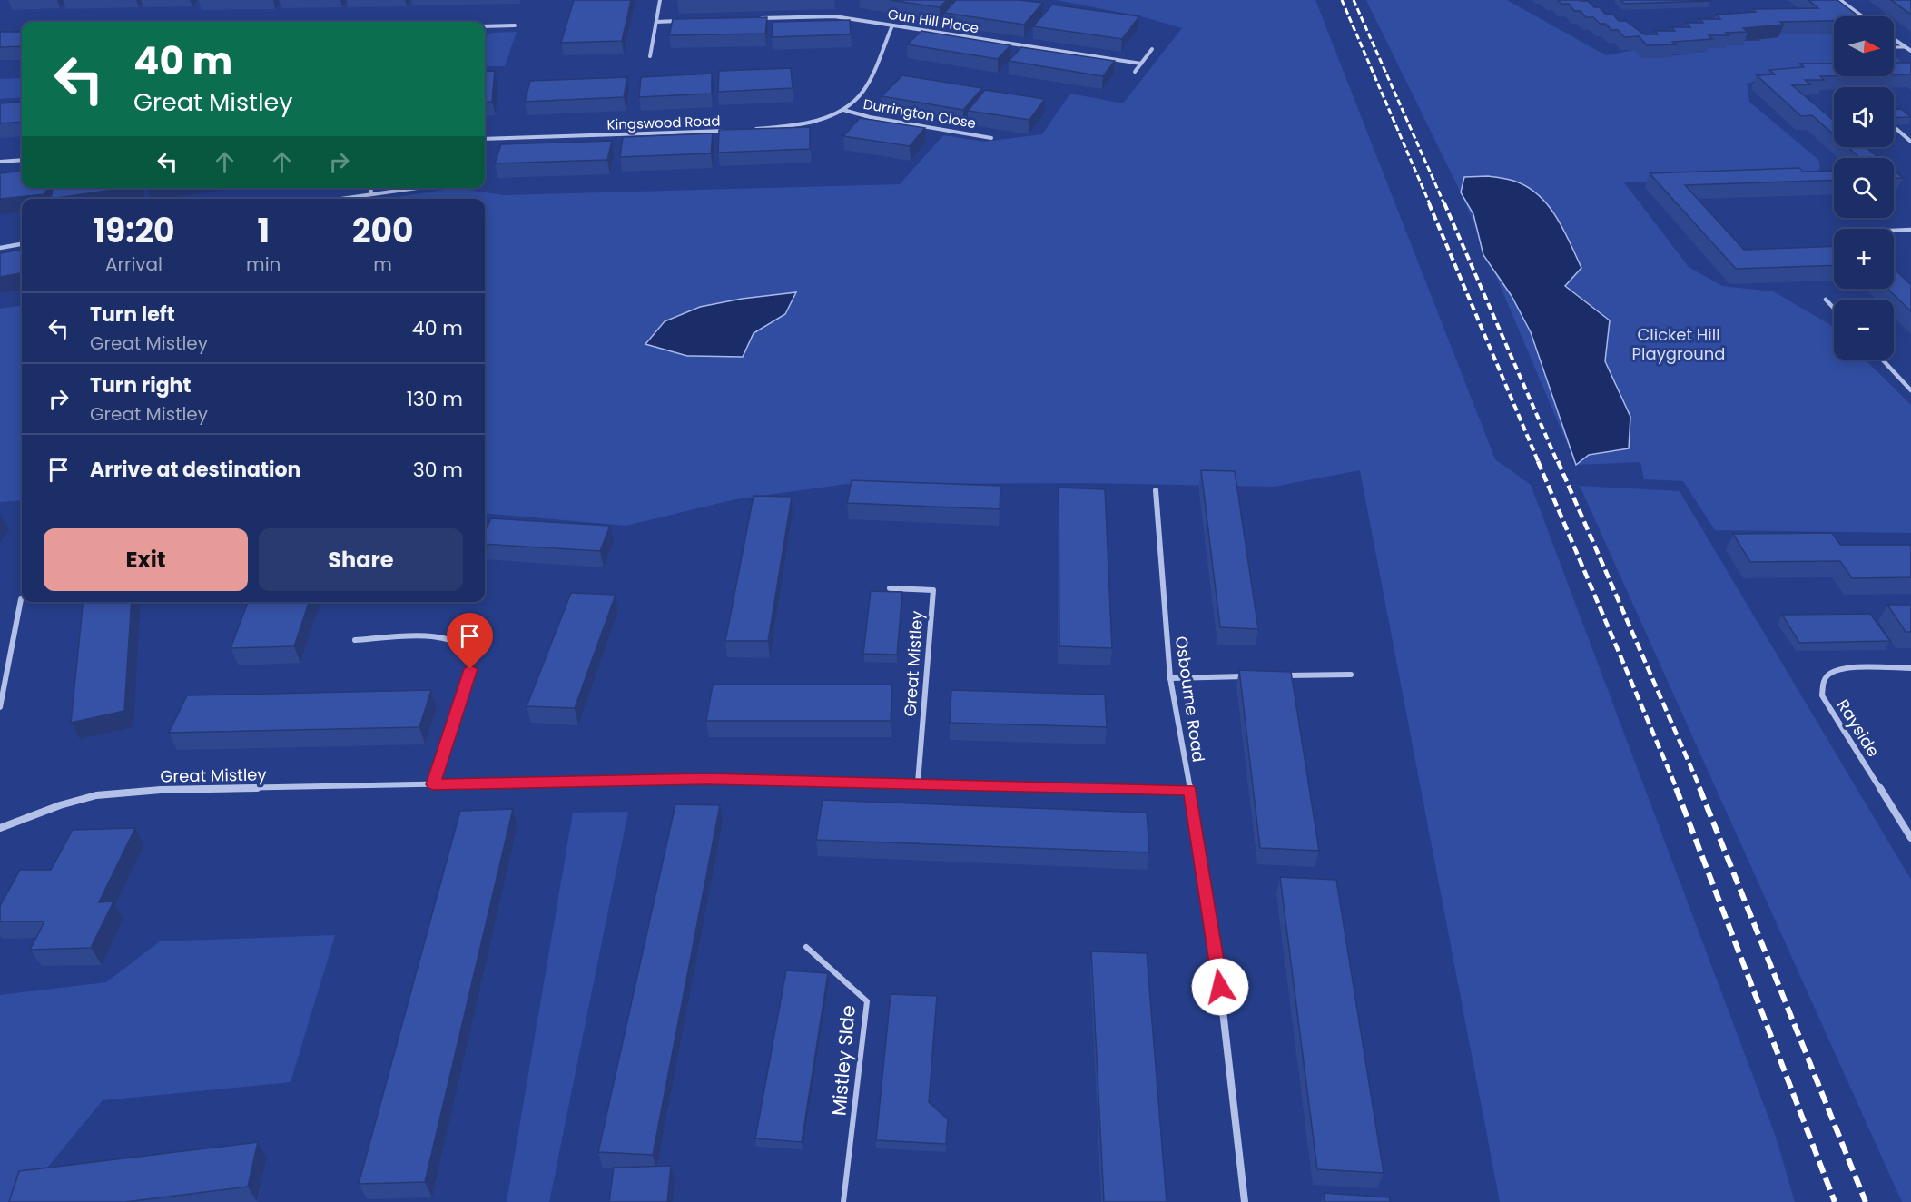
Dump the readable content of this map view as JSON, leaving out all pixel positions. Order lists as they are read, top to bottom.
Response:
{
  "streets": {
    "street": [
      "Gun Hill Place",
      "Durrington Close",
      "Kingswood Road",
      "Great Mistley",
      "Osbourne Road",
      "Rayside"
    ],
    "lane": ["Mistley SIde"]
  },
  "crossings": [
    ["Great Mistley", "Osbourne Road"]
  ],
  "parks": ["Clicket Hill Playground"],
  "north": "right",
  "page": {
    "map_buttons": ["+", "−"],
    "turn": ["40 m", "Great Mistley"],
    "eta": [
      "19:20",
      "Arrival",
      "1",
      "min",
      "200",
      "m"
    ],
    "list": [
      {
        "name": "Turn left",
        "note": "Great Mistley",
        "value": "40 m"
      },
      {
        "name": "Turn right",
        "note": "Great Mistley",
        "value": "130 m"
      },
      {
        "name": "Arrive at destination",
        "value": "30 m"
      }
    ],
    "buttons": ["Exit", "Share"]
  }
}
